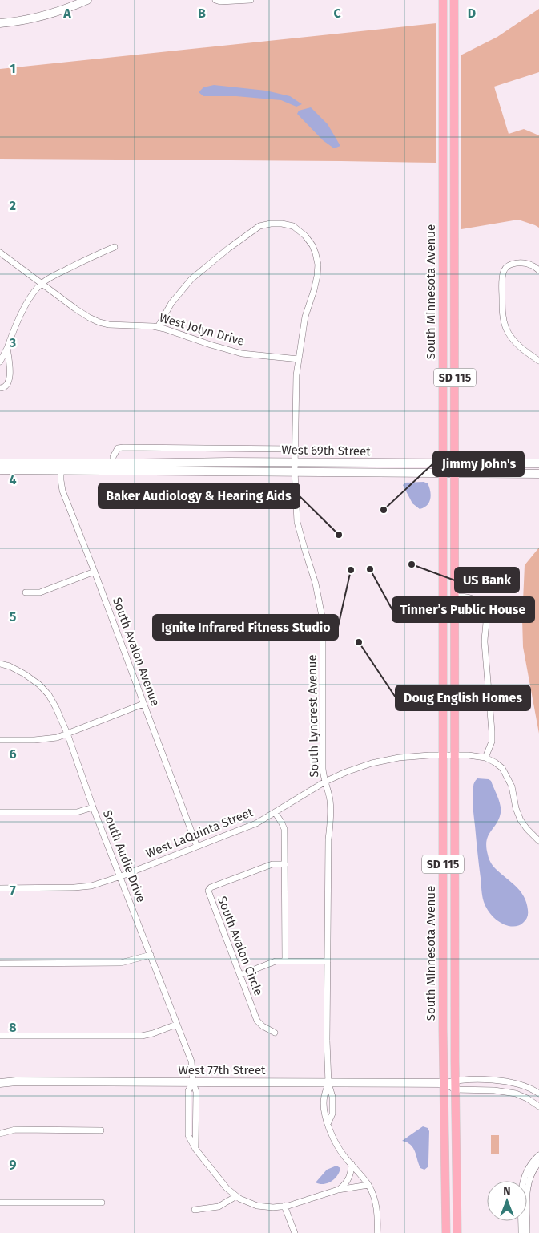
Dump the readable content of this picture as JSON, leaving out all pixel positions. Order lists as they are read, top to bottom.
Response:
{
  "streets": {
    "main road": [
      "South Minnesota Avenue",
      "SD 115",
      "West 69th Street",
      "West 77th Street"
    ],
    "street": [
      "West Jolyn Drive",
      "South Avalon Avenue",
      "South Lyncrest Avenue",
      "West LaQuinta Street",
      "South Audie Drive",
      "South Avalon Circle"
    ]
  },
  "crossings": [
    ["South Minnesota Avenue", "West 69th Street"],
    ["South Minnesota Avenue", "West LaQuinta Street"],
    ["South Minnesota Avenue", "West 77th Street"],
    ["West Jolyn Drive", "South Lyncrest Avenue"],
    ["West 69th Street", "South Avalon Avenue"],
    ["West 69th Street", "South Lyncrest Avenue"],
    ["South Avalon Avenue", "West LaQuinta Street"],
    ["South Lyncrest Avenue", "West LaQuinta Street"],
    ["South Lyncrest Avenue", "West 77th Street"],
    ["West LaQuinta Street", "South Audie Drive"],
    ["South Audie Drive", "West 77th Street"]
  ],
  "places": [
    "Jimmy John's",
    "Baker Audiology & Hearing Aids",
    "US Bank",
    "Tinner’s Public House",
    "Ignite Infrared Fitness Studio",
    "Doug English Homes"
  ],
  "north": "top",
  "grid": {
    "columns": [
      "A",
      "B",
      "C",
      "D"
    ],
    "rows": [
      "1",
      "2",
      "3",
      "4",
      "5",
      "6",
      "7",
      "8",
      "9"
    ]
  }
}
